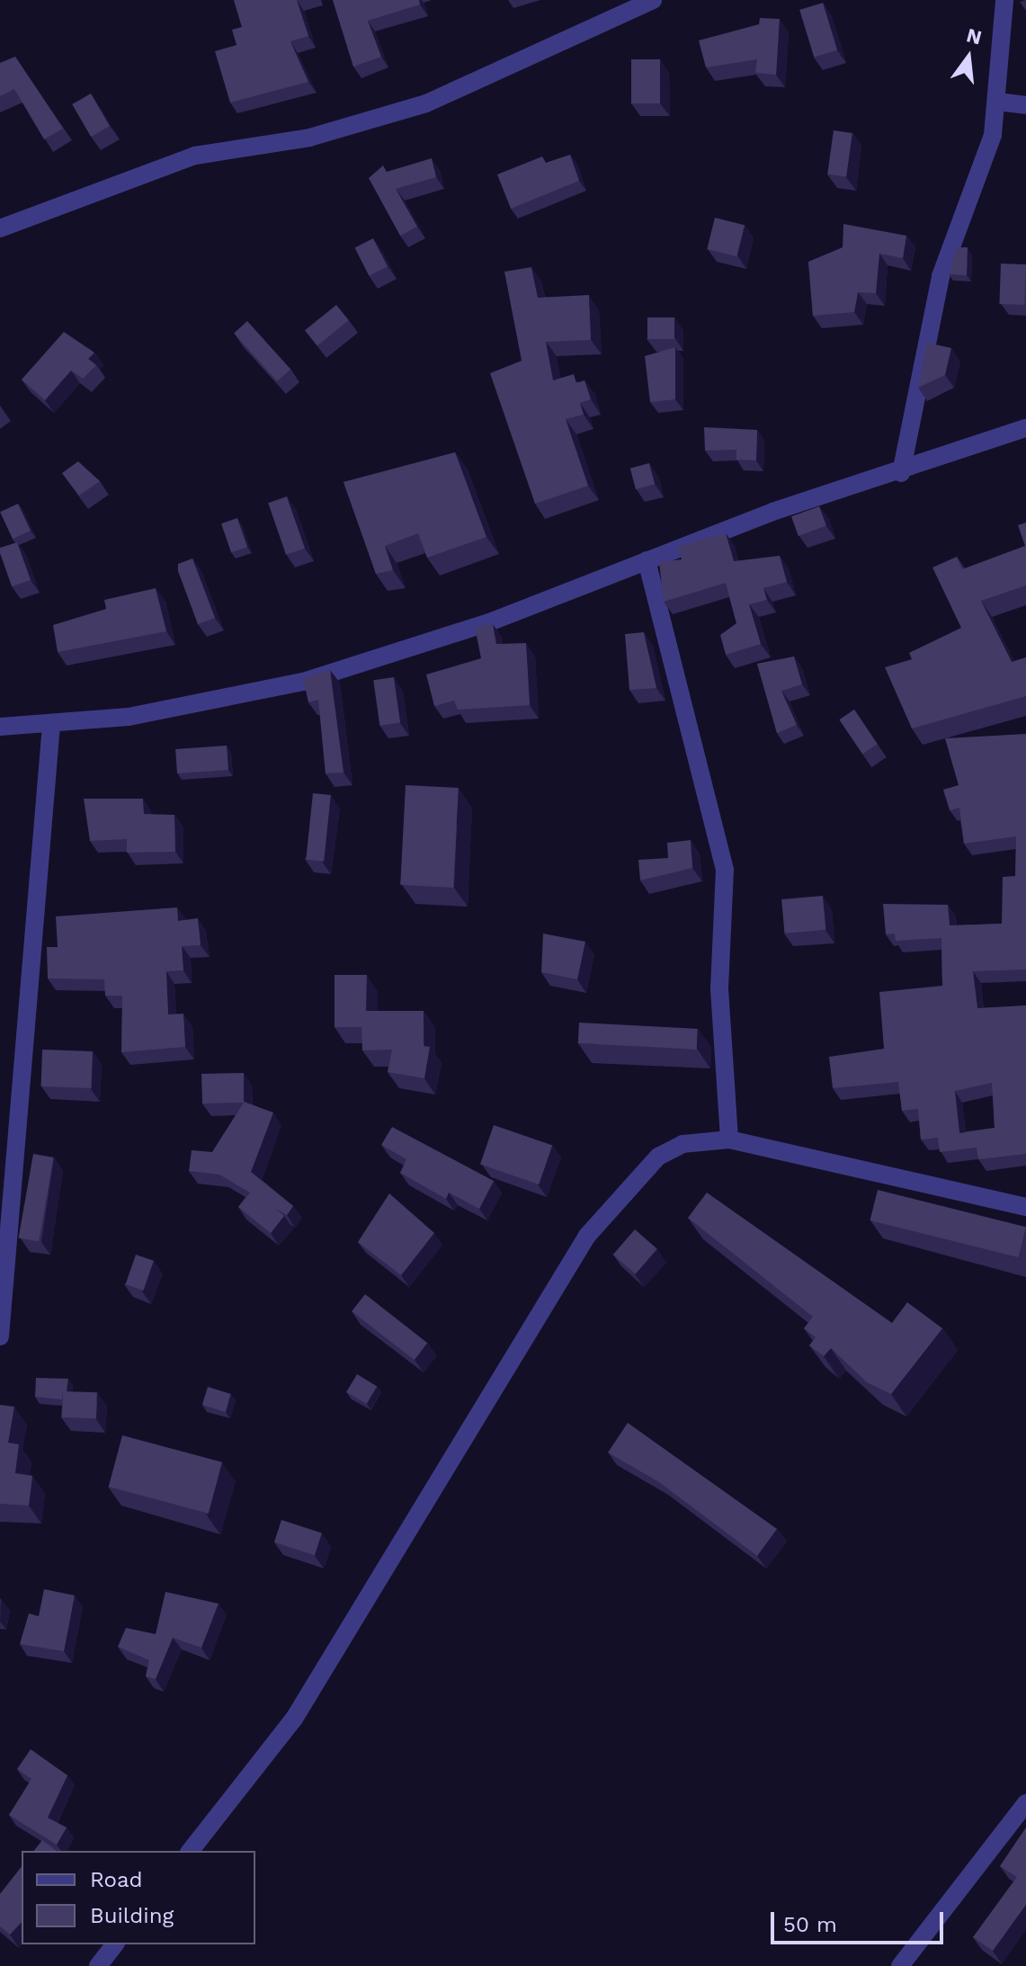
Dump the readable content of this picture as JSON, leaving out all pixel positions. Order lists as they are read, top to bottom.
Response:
{
  "legend": ["Road", "Building"],
  "scale_bar": "50 m",
  "north": "top"
}
